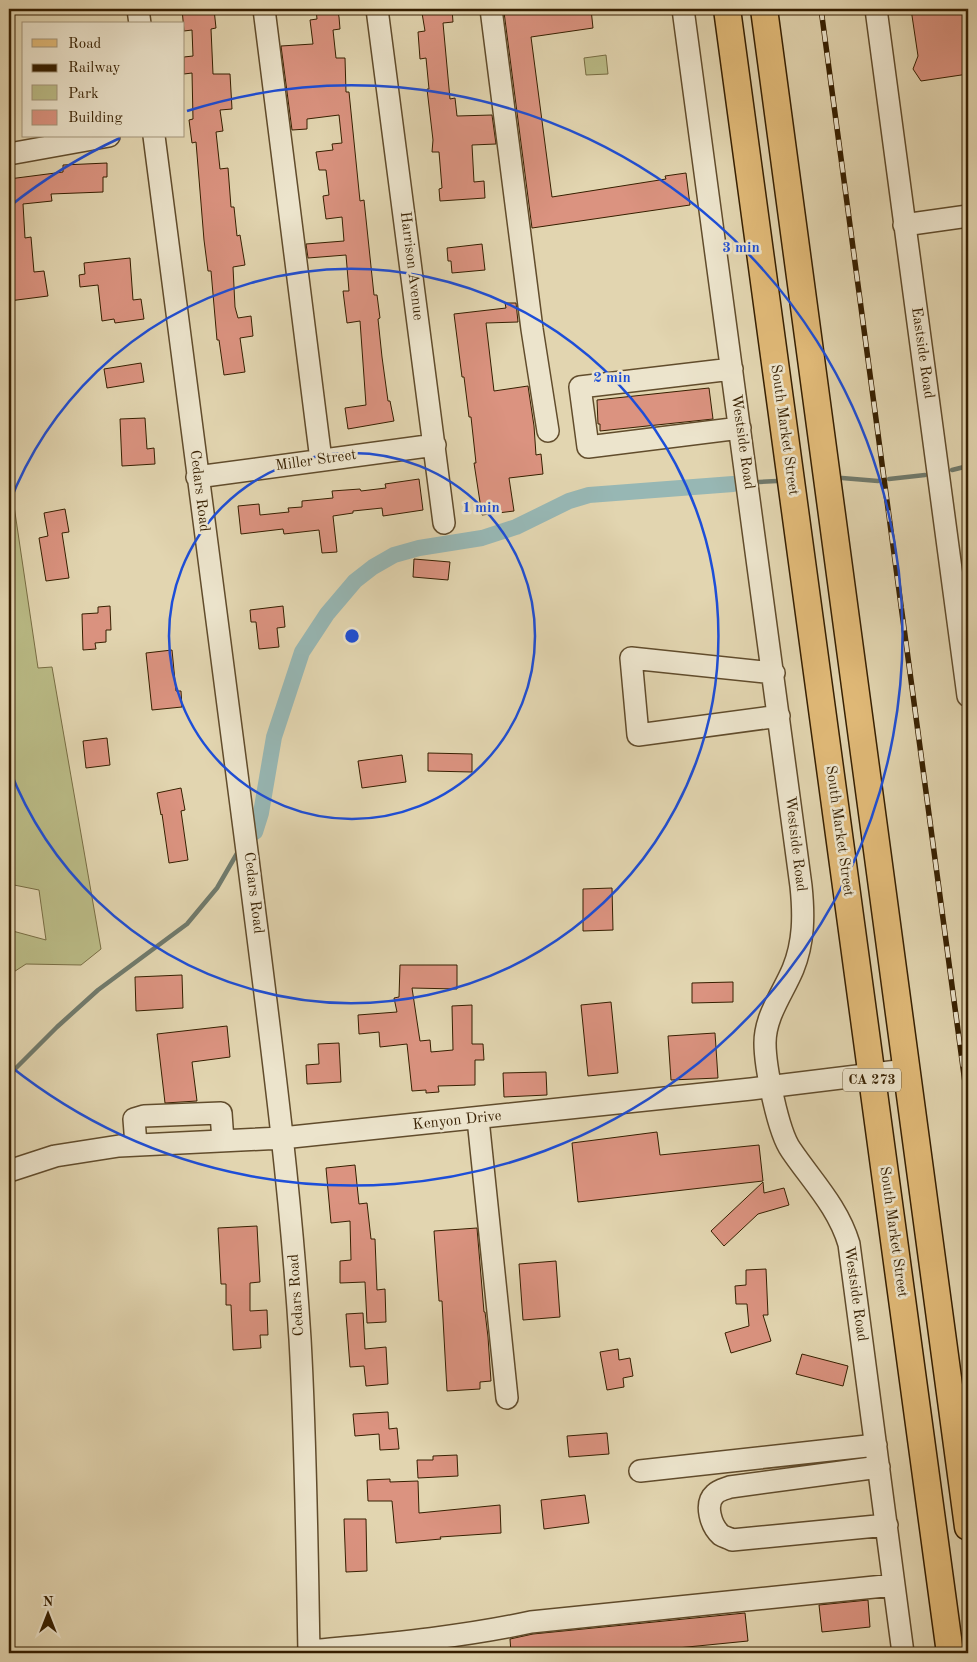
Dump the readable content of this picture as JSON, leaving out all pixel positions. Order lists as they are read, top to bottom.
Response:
{
  "streets": {
    "main road": ["South Market Street", "CA 273"],
    "street": [
      "Harrison Avenue",
      "Eastside Road",
      "Westside Road",
      "Miller Street",
      "Cedars Road",
      "Kenyon Drive"
    ]
  },
  "crossings": [
    ["Harrison Avenue", "Miller Street"],
    ["South Market Street", "Kenyon Drive"],
    ["Westside Road", "Kenyon Drive"],
    ["Miller Street", "Cedars Road"],
    ["Cedars Road", "Kenyon Drive"],
    ["CA 273", "Kenyon Drive"]
  ],
  "legend": [
    "Road",
    "Railway",
    "Park",
    "Building"
  ],
  "north": "top",
  "rings": ["3 min", "2 min", "1 min"]
}
